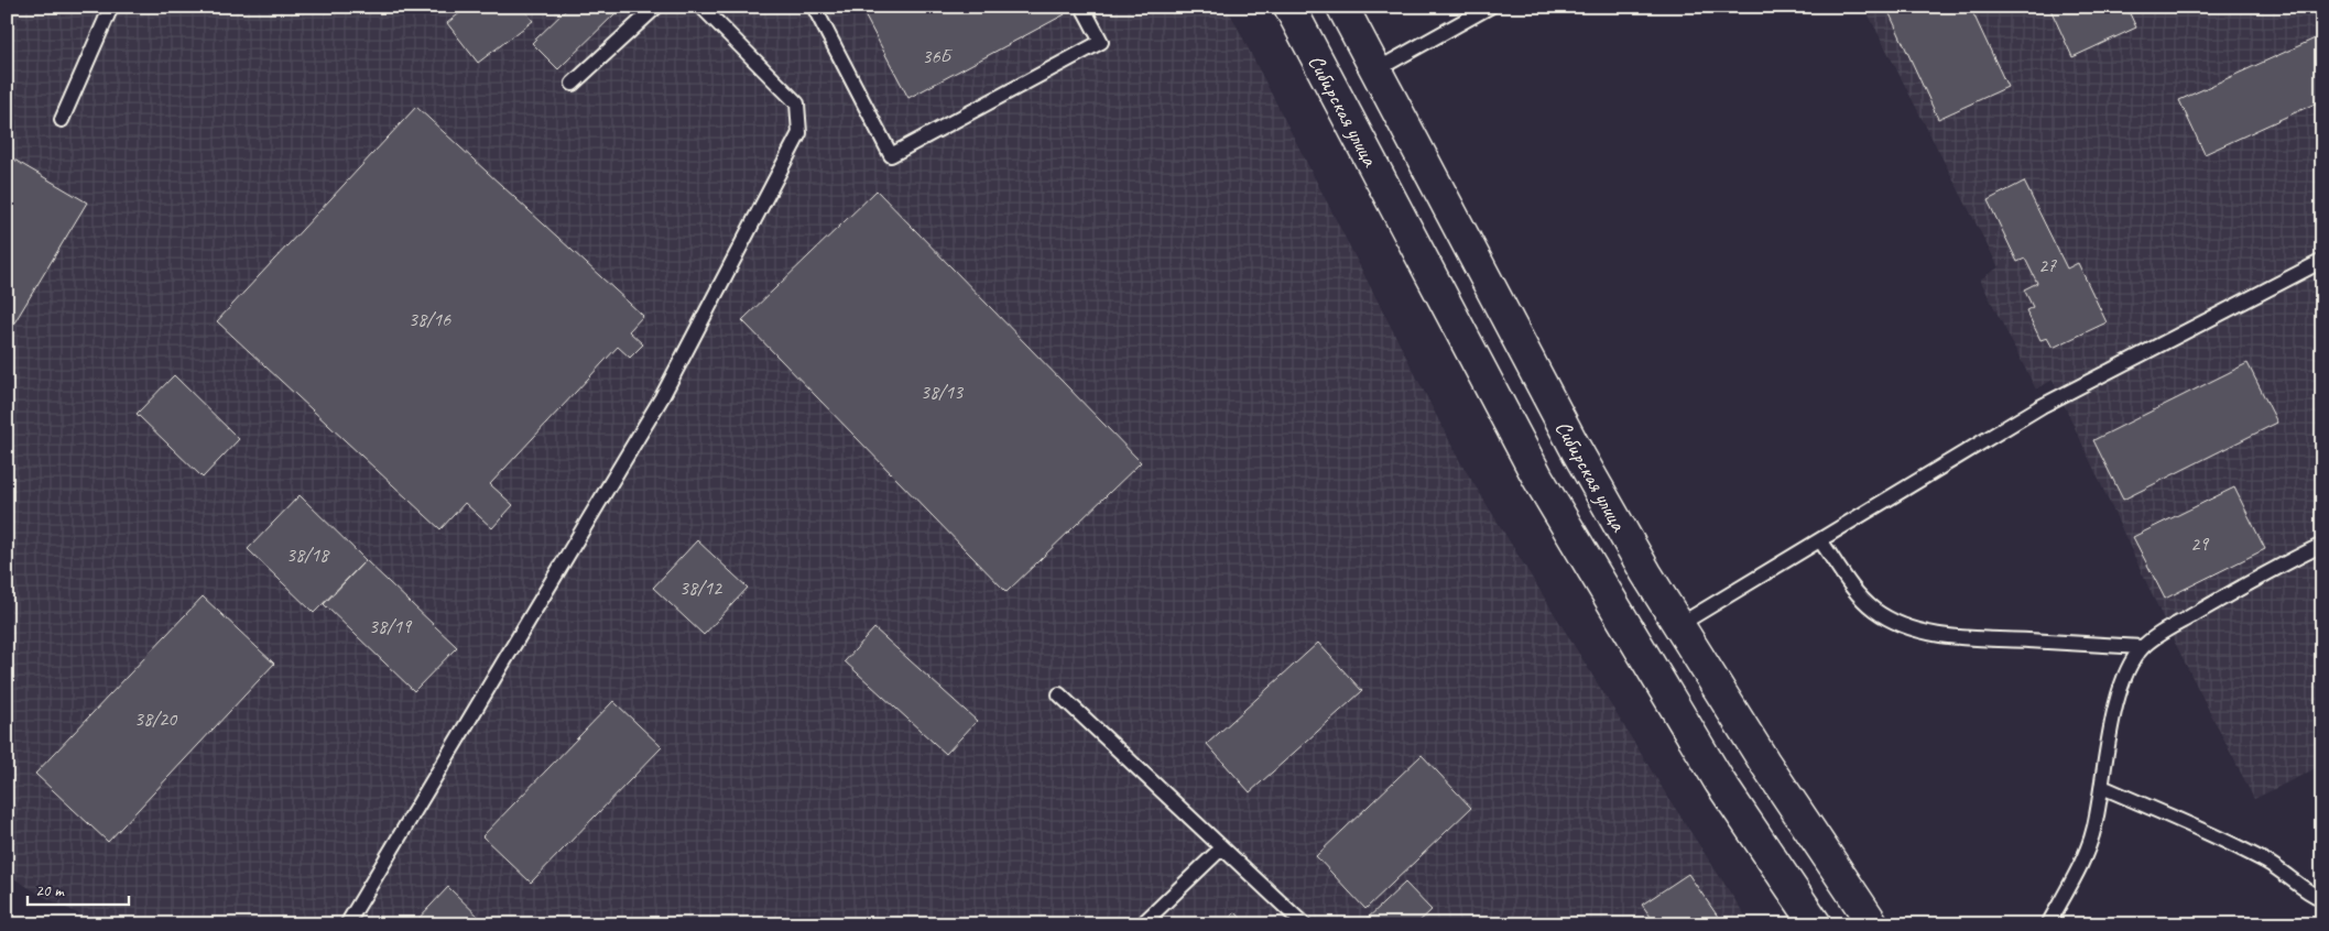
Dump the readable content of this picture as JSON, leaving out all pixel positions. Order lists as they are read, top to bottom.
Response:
{
  "streets": {
    "main road": ["Сибирская улица"]
  },
  "house_numbers": [
    "36Б",
    "27",
    "38/16",
    "38/13",
    "29",
    "38/18",
    "38/12",
    "38/19",
    "38/20"
  ],
  "scale_bar": "20 m"
}
